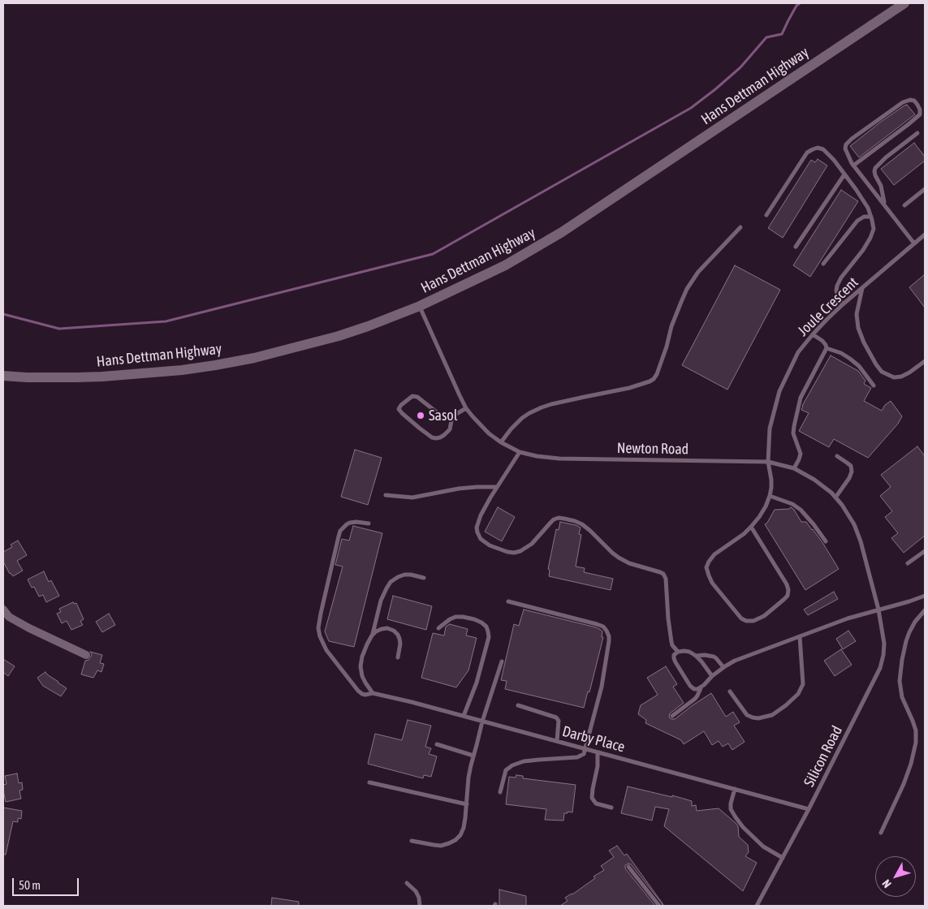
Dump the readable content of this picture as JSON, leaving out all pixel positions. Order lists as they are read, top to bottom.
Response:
{
  "streets": {
    "street": ["Hans Dettman Highway"],
    "lane": [
      "Joule Crescent",
      "Newton Road",
      "Darby Place",
      "Silicon Road"
    ]
  },
  "crossings": [
    ["Hans Dettman Highway", "Newton Road"],
    ["Joule Crescent", "Newton Road"],
    ["Newton Road", "Silicon Road"],
    ["Darby Place", "Silicon Road"]
  ],
  "places": ["Sasol"],
  "scale_bar": "50 m",
  "north": "bottom left"
}
